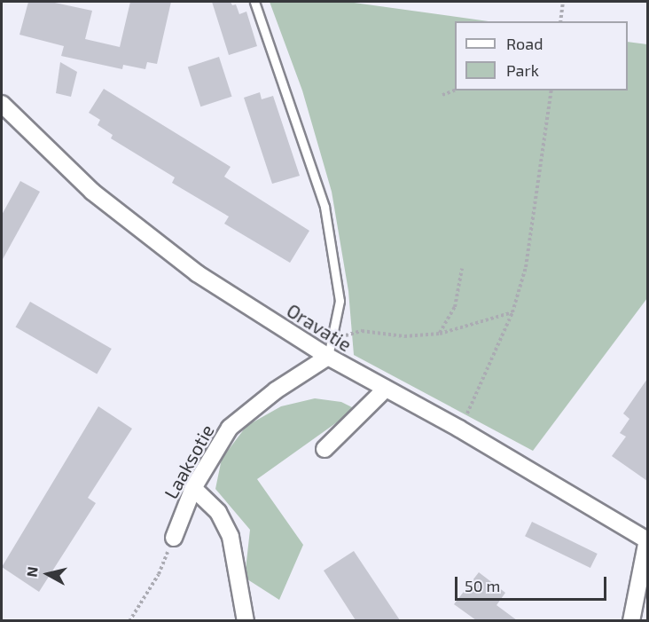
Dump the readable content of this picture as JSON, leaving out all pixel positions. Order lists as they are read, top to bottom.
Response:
{
  "streets": {
    "street": ["Oravatie", "Laaksotie"]
  },
  "crossings": [
    ["Oravatie", "Laaksotie"]
  ],
  "legend": ["Road", "Park"],
  "scale_bar": "50 m",
  "north": "left"
}
